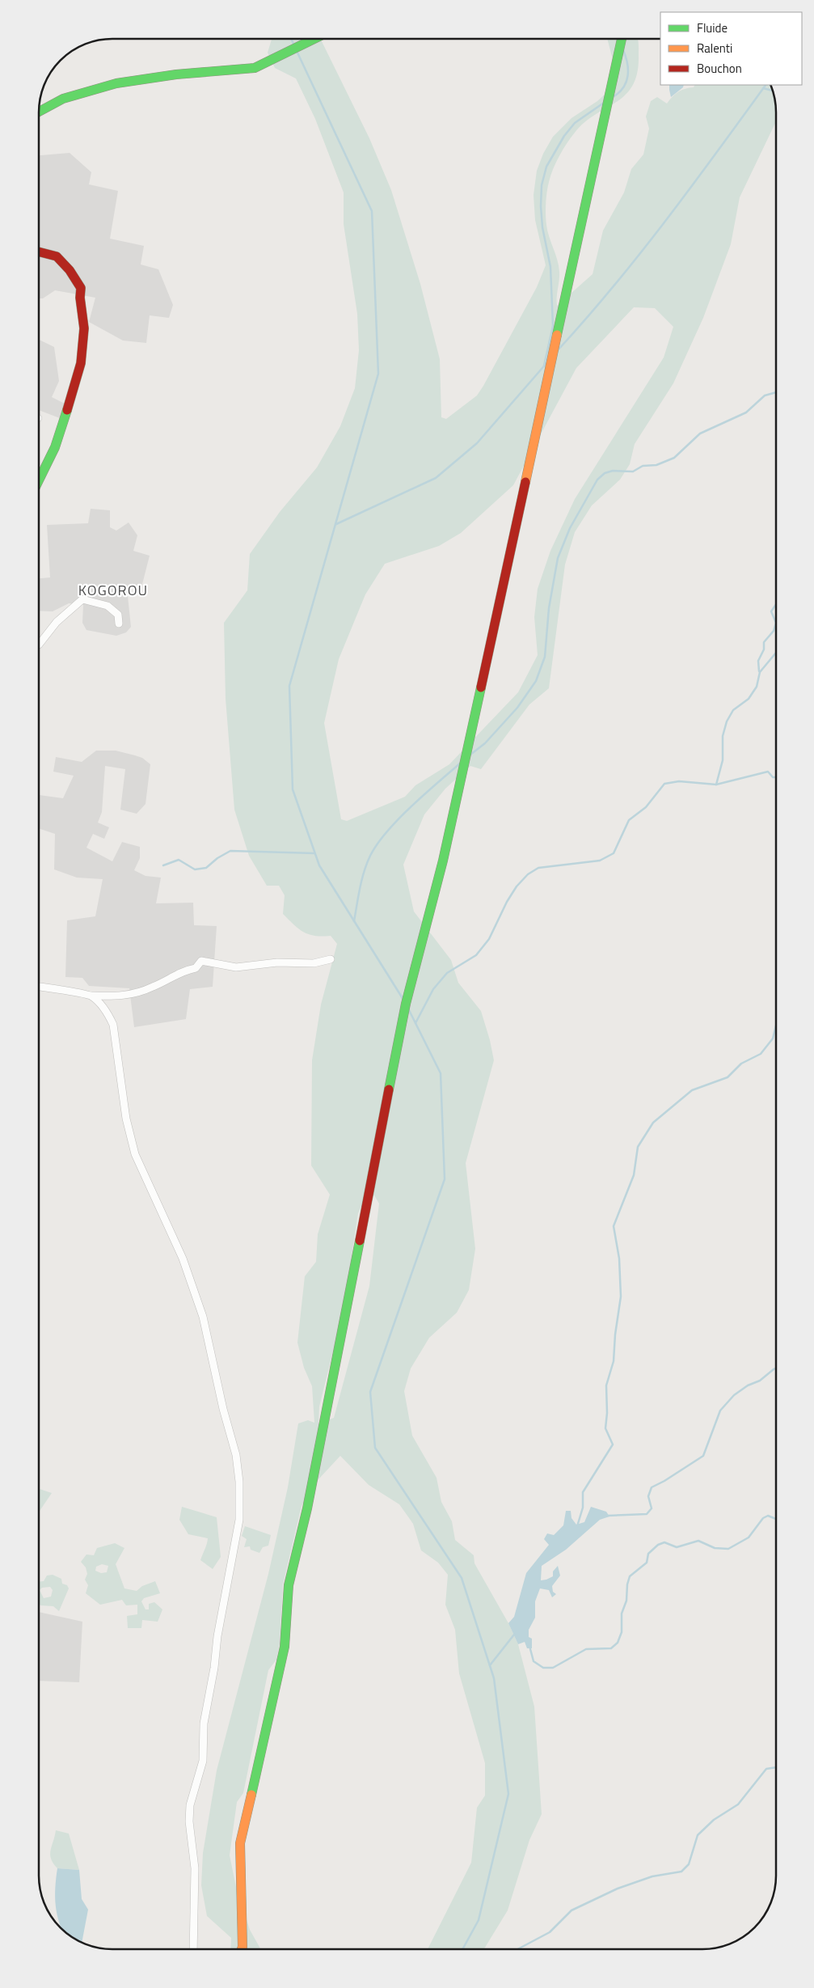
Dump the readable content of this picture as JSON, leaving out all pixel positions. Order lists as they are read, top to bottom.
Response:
{
  "districts": ["KOGOROU"],
  "legend": ["Fluide", "Ralenti", "Bouchon"]
}
